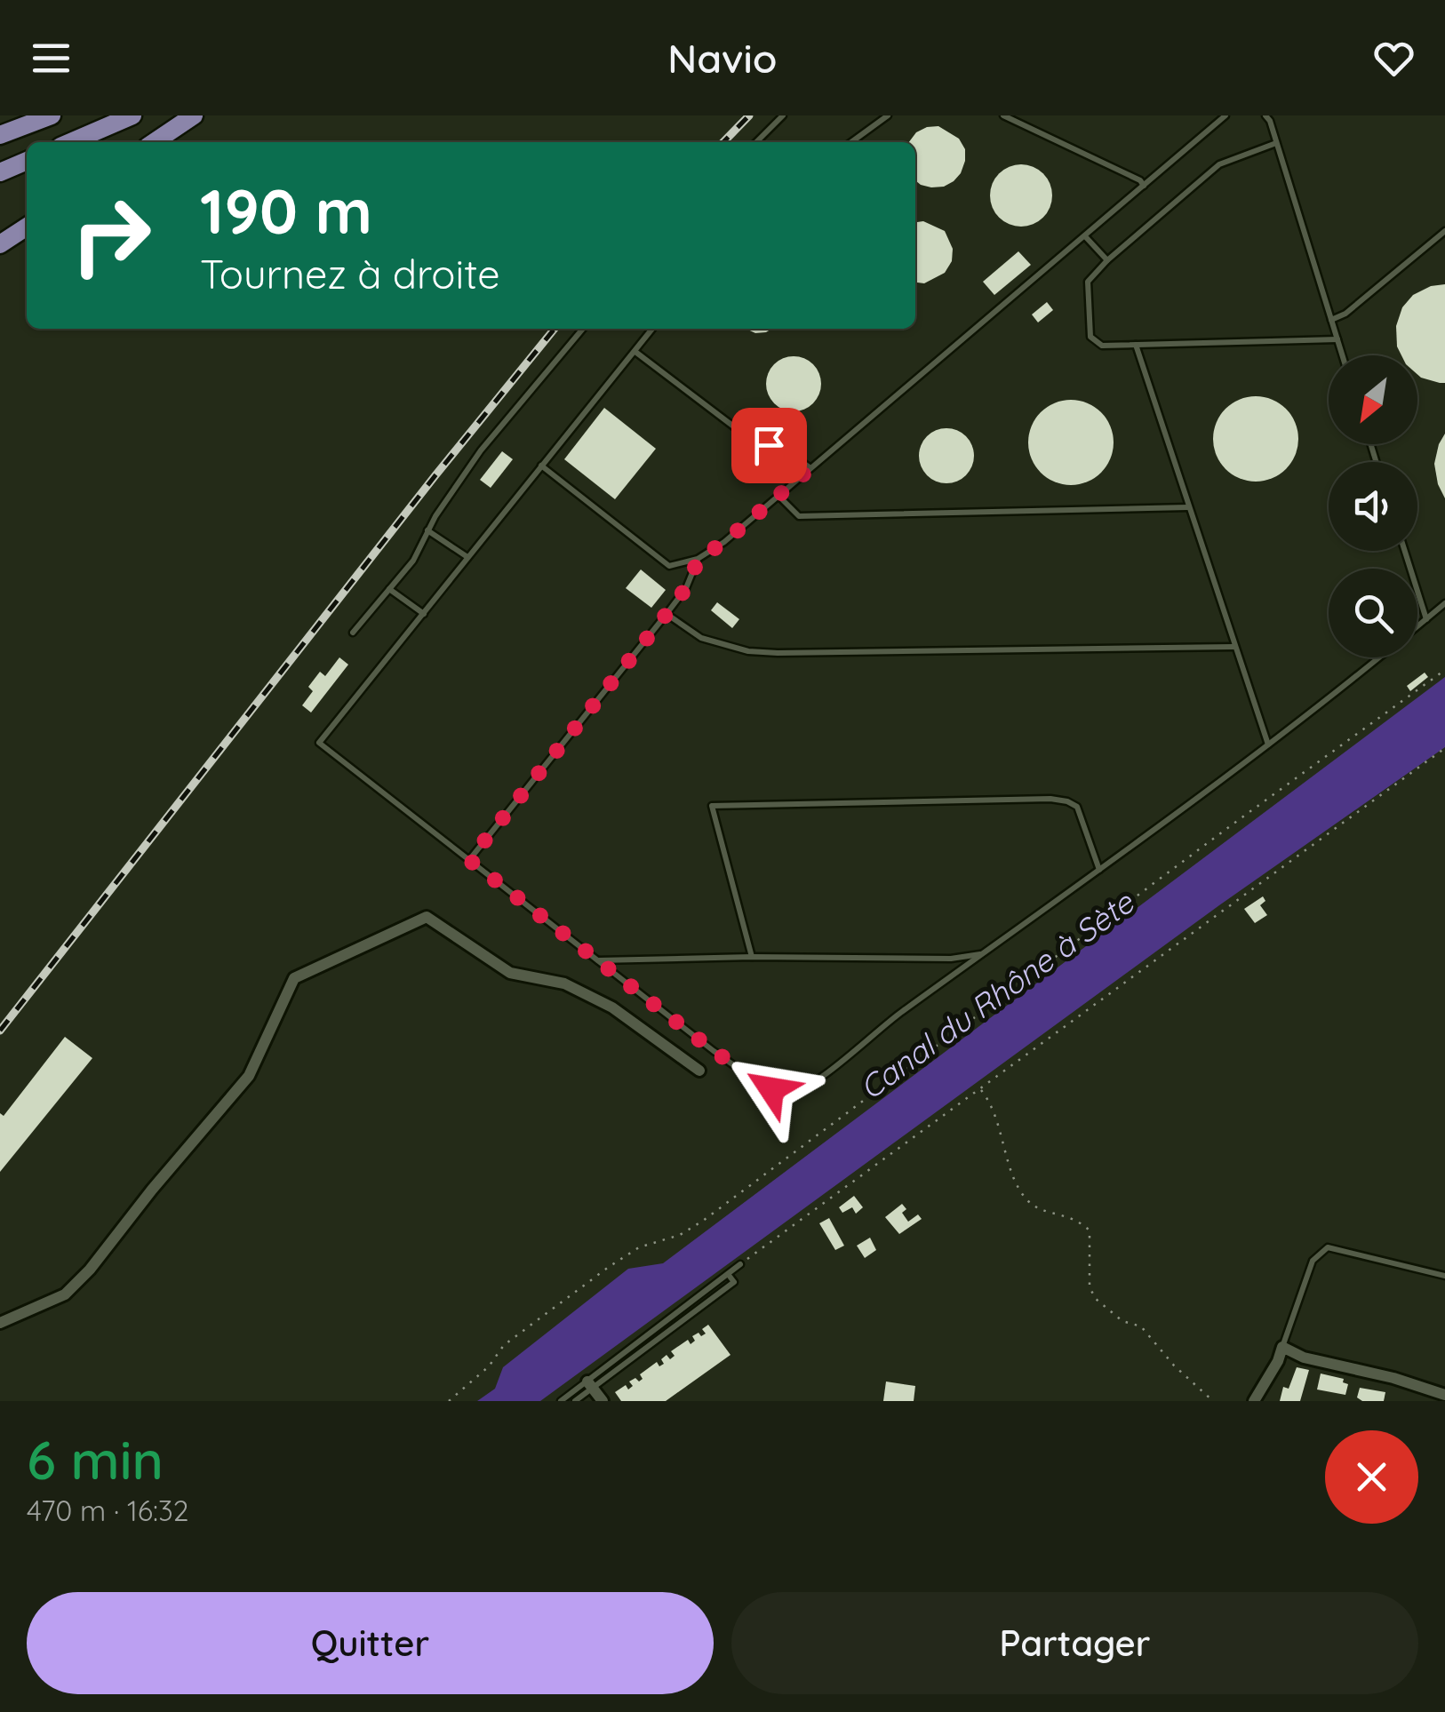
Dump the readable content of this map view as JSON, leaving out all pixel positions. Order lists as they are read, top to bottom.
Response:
{
  "water": ["Canal du Rhône à Sète"],
  "north": "bottom left",
  "page": {
    "header": "Navio",
    "turn": ["190 m", "Tournez à droite"],
    "heading": ["6 min", "470 m · 16:32"],
    "buttons": ["Quitter", "Partager"]
  }
}
